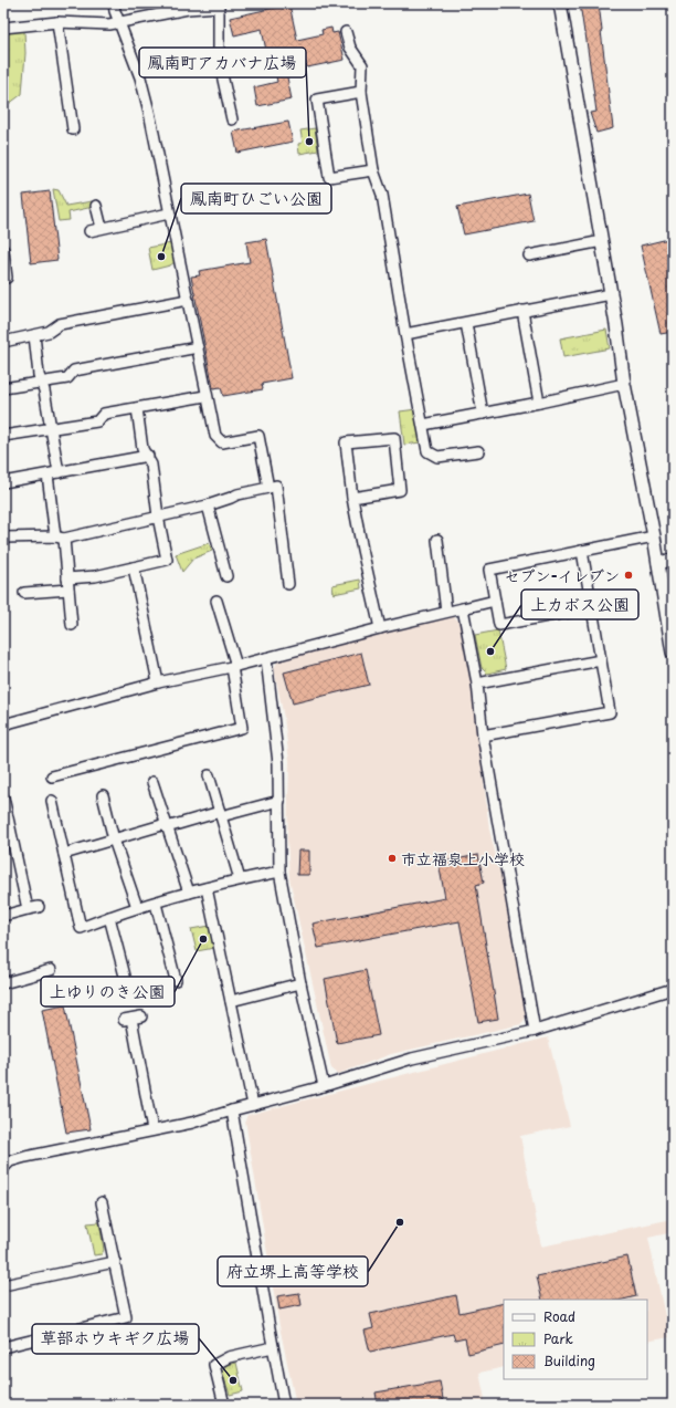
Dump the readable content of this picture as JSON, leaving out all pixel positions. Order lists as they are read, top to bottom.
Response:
{
  "places": [
    "鳳南町アカバナ広場",
    "鳳南町ひごい公園",
    "セブン-イレブン",
    "上カボス公園",
    "市立福泉上小学校",
    "上ゆりのき公園",
    "府立堺上高等学校",
    "草部ホウキギク広場"
  ],
  "legend": ["Road", "Park", "Building"]
}
